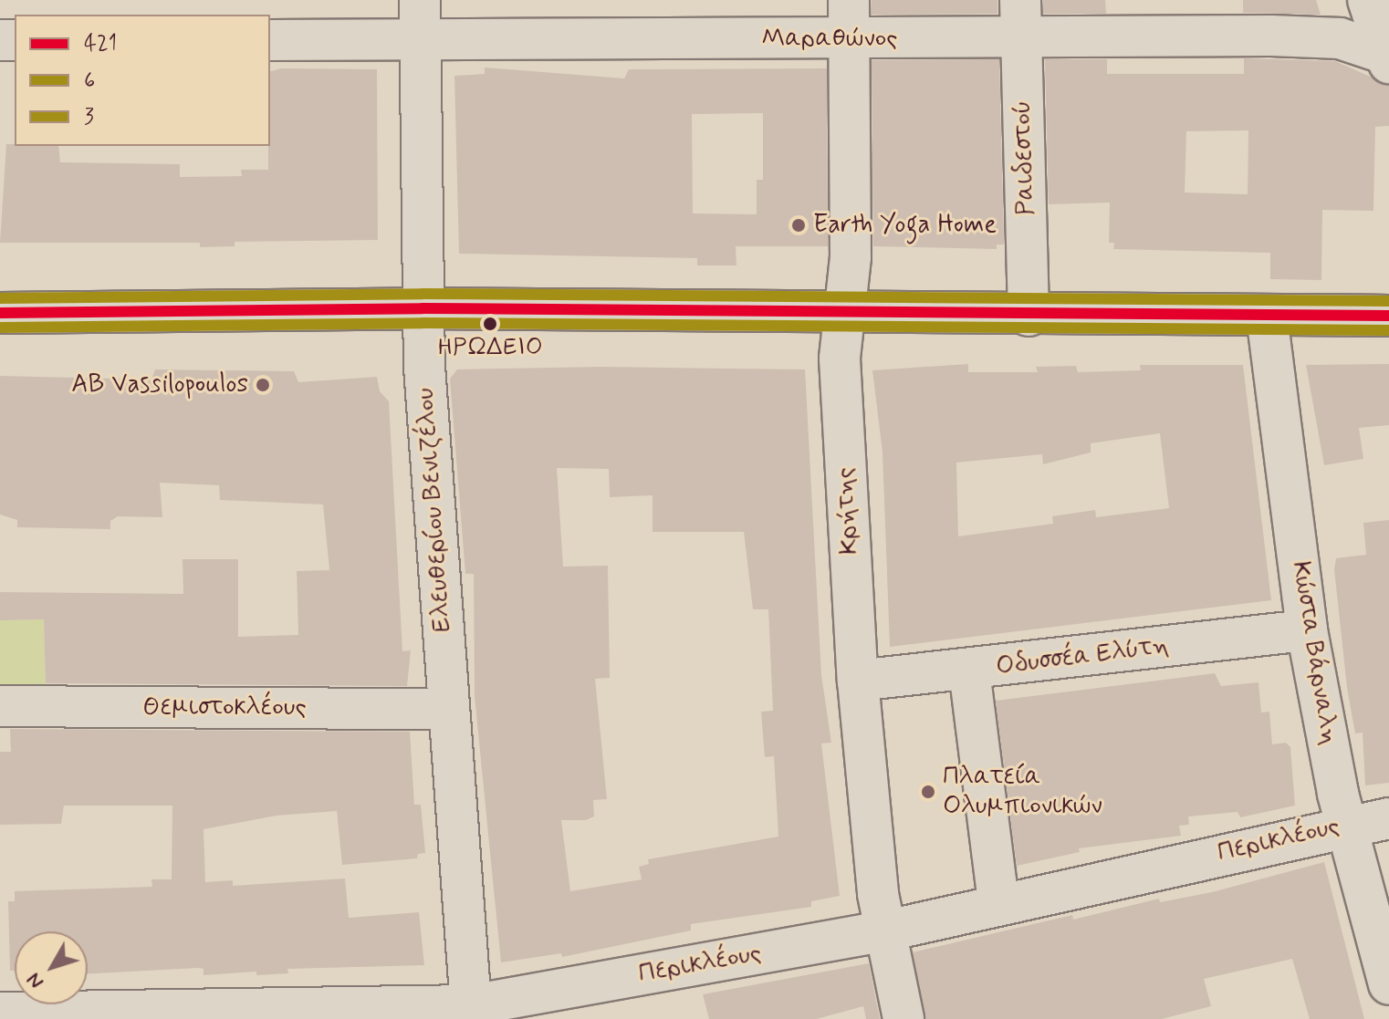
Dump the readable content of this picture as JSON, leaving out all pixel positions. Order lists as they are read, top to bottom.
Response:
{
  "streets": {
    "street": [
      "Μαραθώνος",
      "Ραιδεστού",
      "Ελευθερίου Βενιζέλου",
      "Κρήτης",
      "Κώστα Βάρναλη",
      "Οδυσσέα Ελύτη",
      "Θεμιστοκλέους",
      "Περικλέους"
    ]
  },
  "crossings": [
    ["Μαραθώνος", "Ραιδεστού"],
    ["Μαραθώνος", "Ελευθερίου Βενιζέλου"],
    ["Μαραθώνος", "Κρήτης"],
    ["Ελευθερίου Βενιζέλου", "Θεμιστοκλέους"],
    ["Ελευθερίου Βενιζέλου", "Περικλέους"],
    ["Κρήτης", "Οδυσσέα Ελύτη"],
    ["Κρήτης", "Περικλέους"],
    ["Κώστα Βάρναλη", "Οδυσσέα Ελύτη"],
    ["Κώστα Βάρναλη", "Περικλέους"]
  ],
  "places": [
    "Earth Yoga Home",
    "ΗΡΩΔΕΙΟ",
    "AB Vassilopoulos",
    "Πλατεία Ολυμπιονικών"
  ],
  "lines": ["transit line 3", "transit line 421", "transit line 6"],
  "legend": ["421", "6", "3"],
  "north": "bottom left"
}
